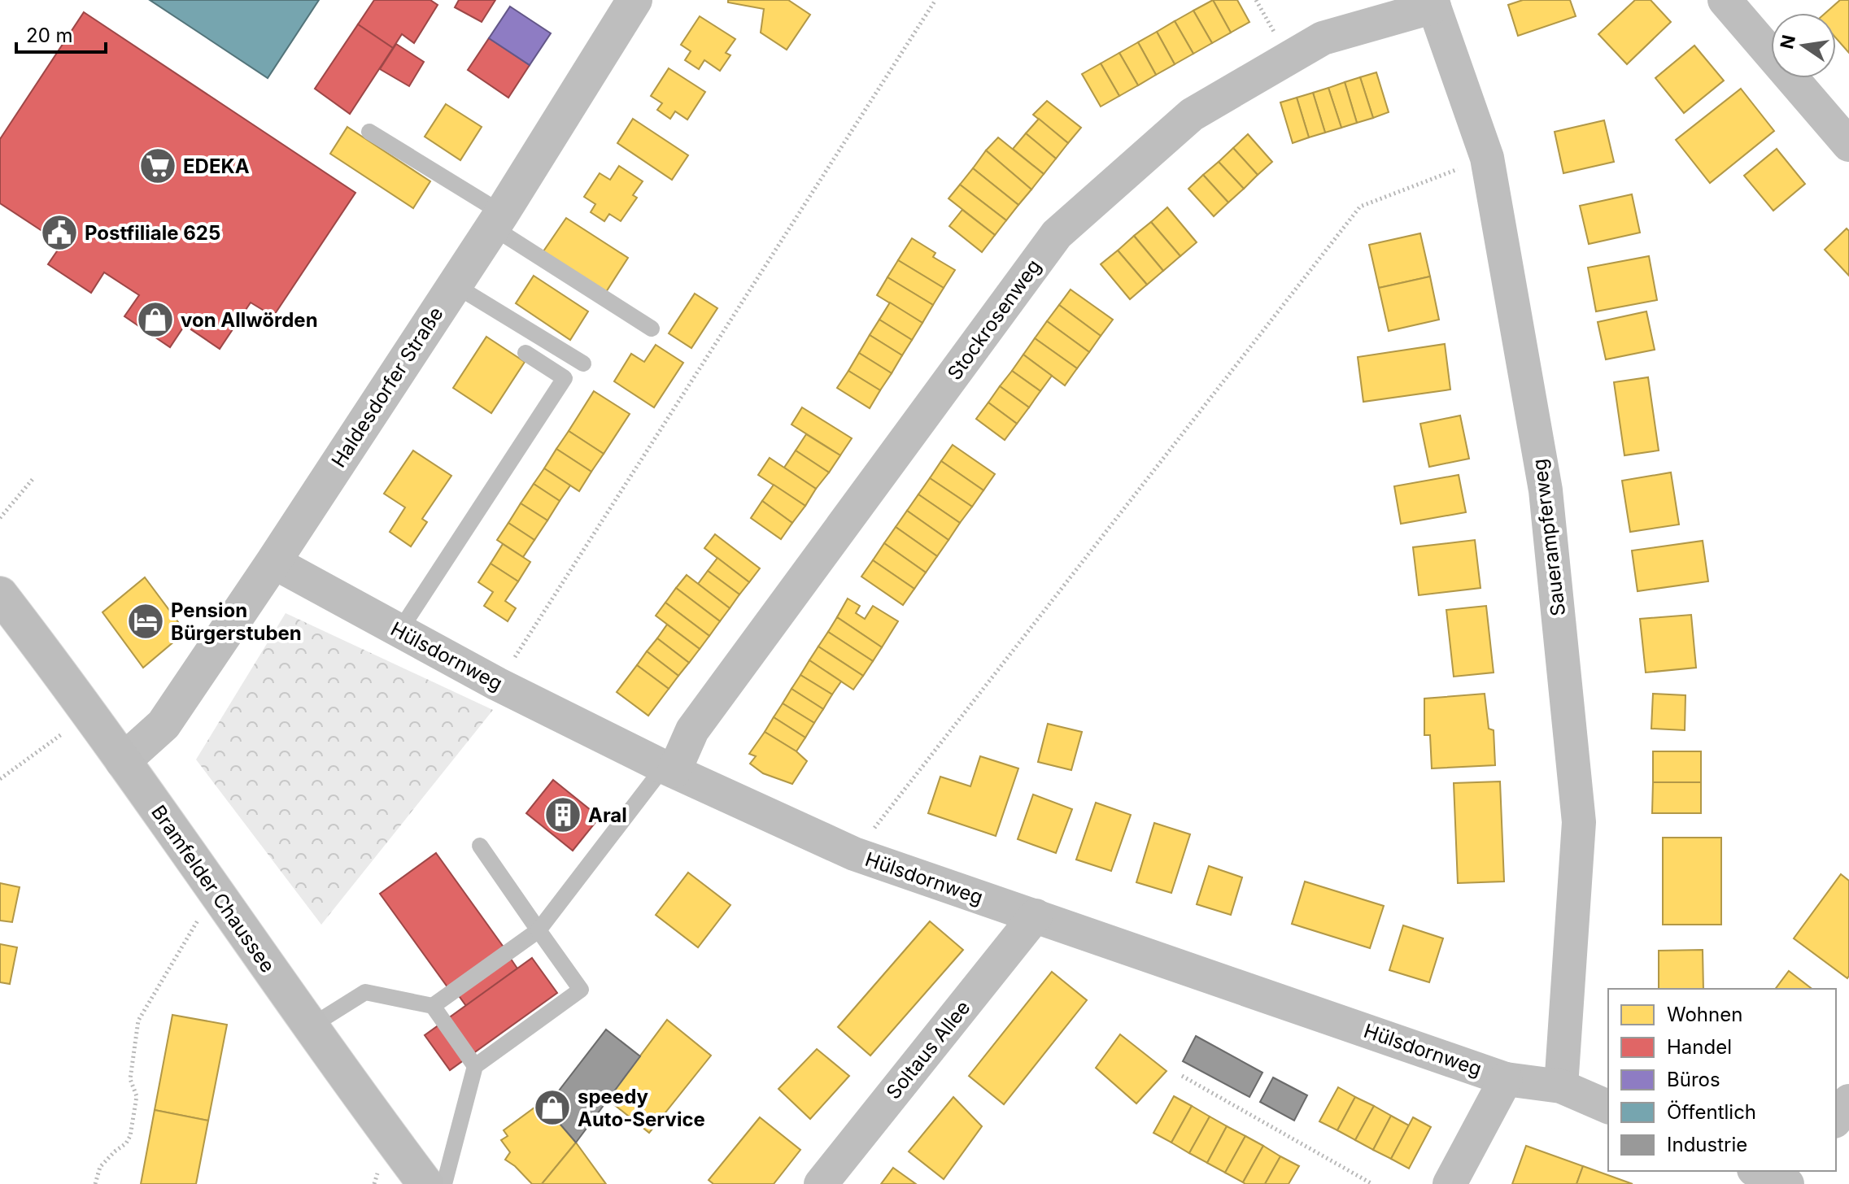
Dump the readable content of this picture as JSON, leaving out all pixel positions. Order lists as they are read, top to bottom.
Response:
{
  "streets": {
    "main road": ["Bramfelder Chaussee"],
    "street": [
      "Stockrosenweg",
      "Haldesdorfer Straße",
      "Sauerampferweg",
      "Hülsdornweg",
      "Soltaus Allee"
    ]
  },
  "crossings": [
    ["Stockrosenweg", "Sauerampferweg"],
    ["Stockrosenweg", "Hülsdornweg"],
    ["Haldesdorfer Straße", "Hülsdornweg"],
    ["Haldesdorfer Straße", "Bramfelder Chaussee"],
    ["Sauerampferweg", "Hülsdornweg"],
    ["Hülsdornweg", "Soltaus Allee"]
  ],
  "places": {
    "supermarket": ["EDEKA"],
    "public building": ["Postfiliale 625"],
    "shop": ["von Allwörden", "speedy Auto-Service"],
    "hotel": ["Pension Bürgerstuben"],
    "building": ["Aral"]
  },
  "legend": [
    "Wohnen",
    "Handel",
    "Büros",
    "Öffentlich",
    "Industrie"
  ],
  "scale_bar": "20 m",
  "north": "left"
}
